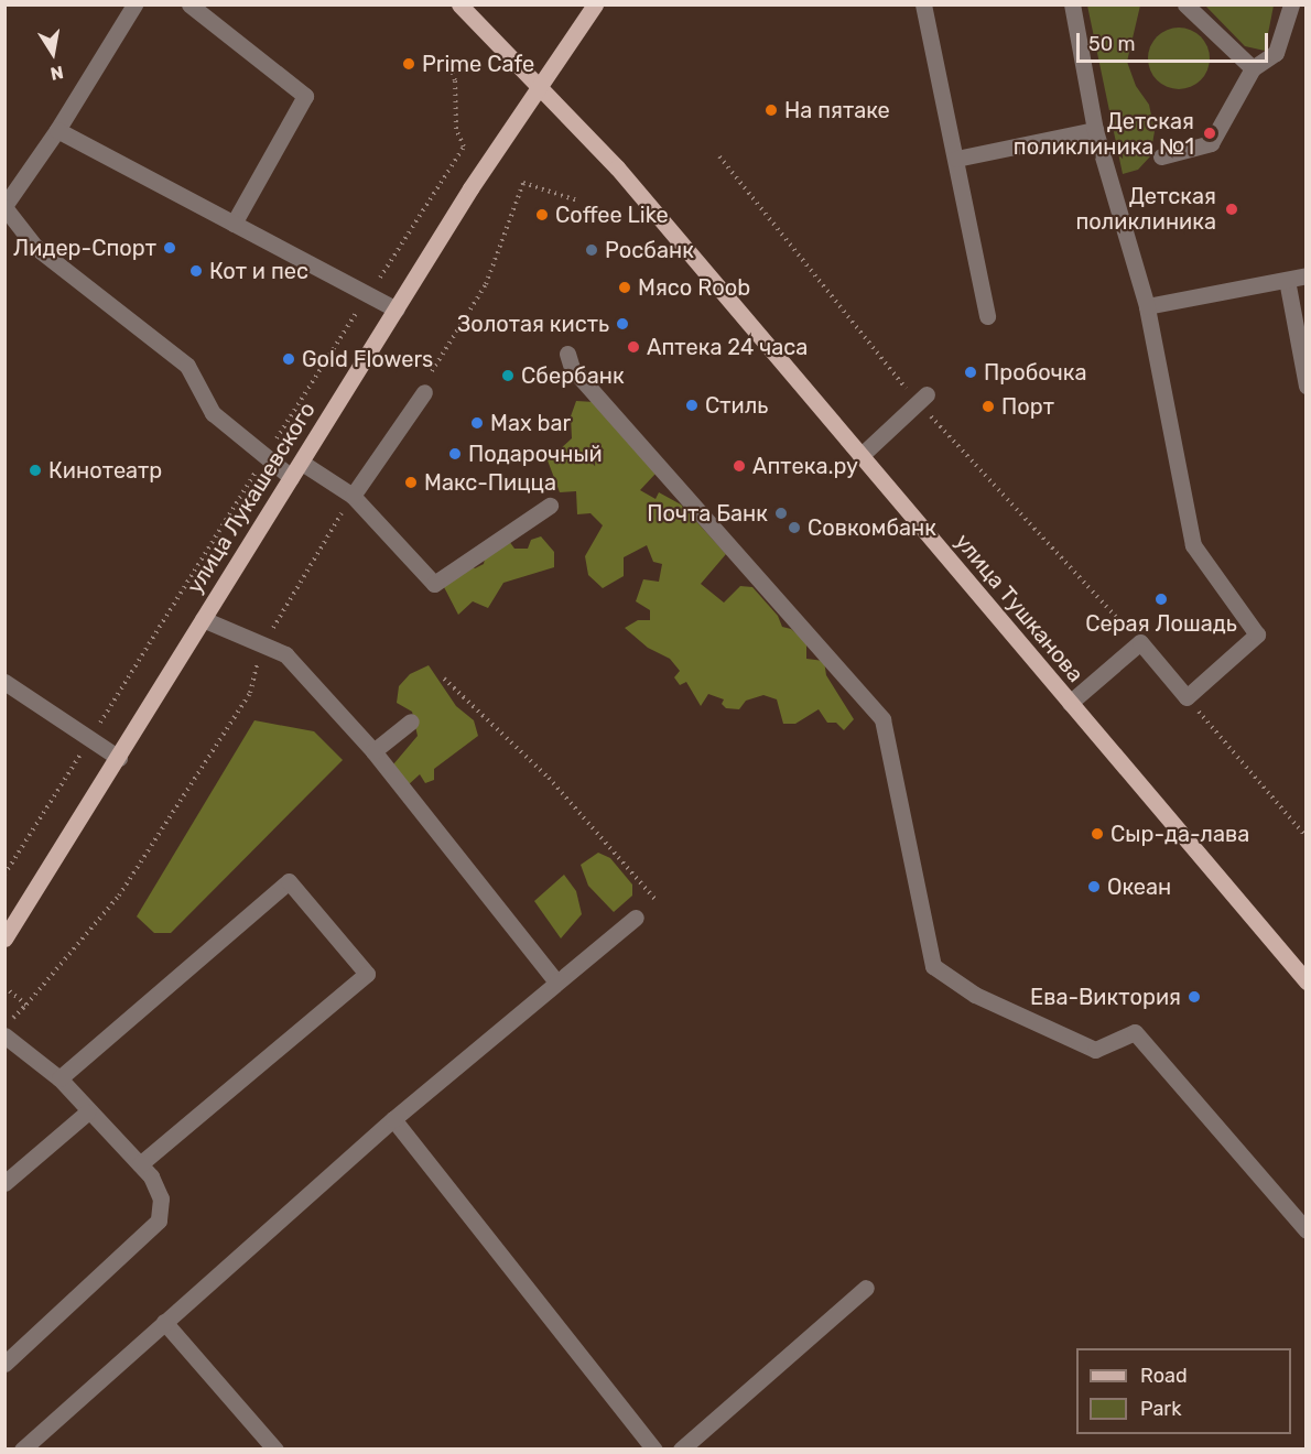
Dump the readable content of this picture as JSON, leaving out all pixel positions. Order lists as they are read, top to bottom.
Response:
{
  "streets": {
    "main road": ["улица Лукашевского", "улица Тушканова"]
  },
  "crossings": [
    ["улица Лукашевского", "улица Тушканова"]
  ],
  "places": [
    "Prime Cafe",
    "На пятаке",
    "Детская поликлиника №1",
    "Детская поликлиника",
    "Coffee Like",
    "Лидер-Спорт",
    "Росбанк",
    "Кот и пес",
    "Мясо Roob",
    "Золотая кисть",
    "Аптека 24 часа",
    "Gold Flowers",
    "Пробочка",
    "Сбербанк",
    "Стиль",
    "Порт",
    "Max bar",
    "Подарочный",
    "Аптека.ру",
    "Кинотеатр",
    "Макс-Пицца",
    "Почта Банк",
    "Совкомбанк",
    "Серая Лошадь",
    "Сыр-да-лава",
    "Океан",
    "Ева-Виктория"
  ],
  "legend": ["Road", "Park"],
  "scale_bar": "50 m",
  "north": "bottom"
}
